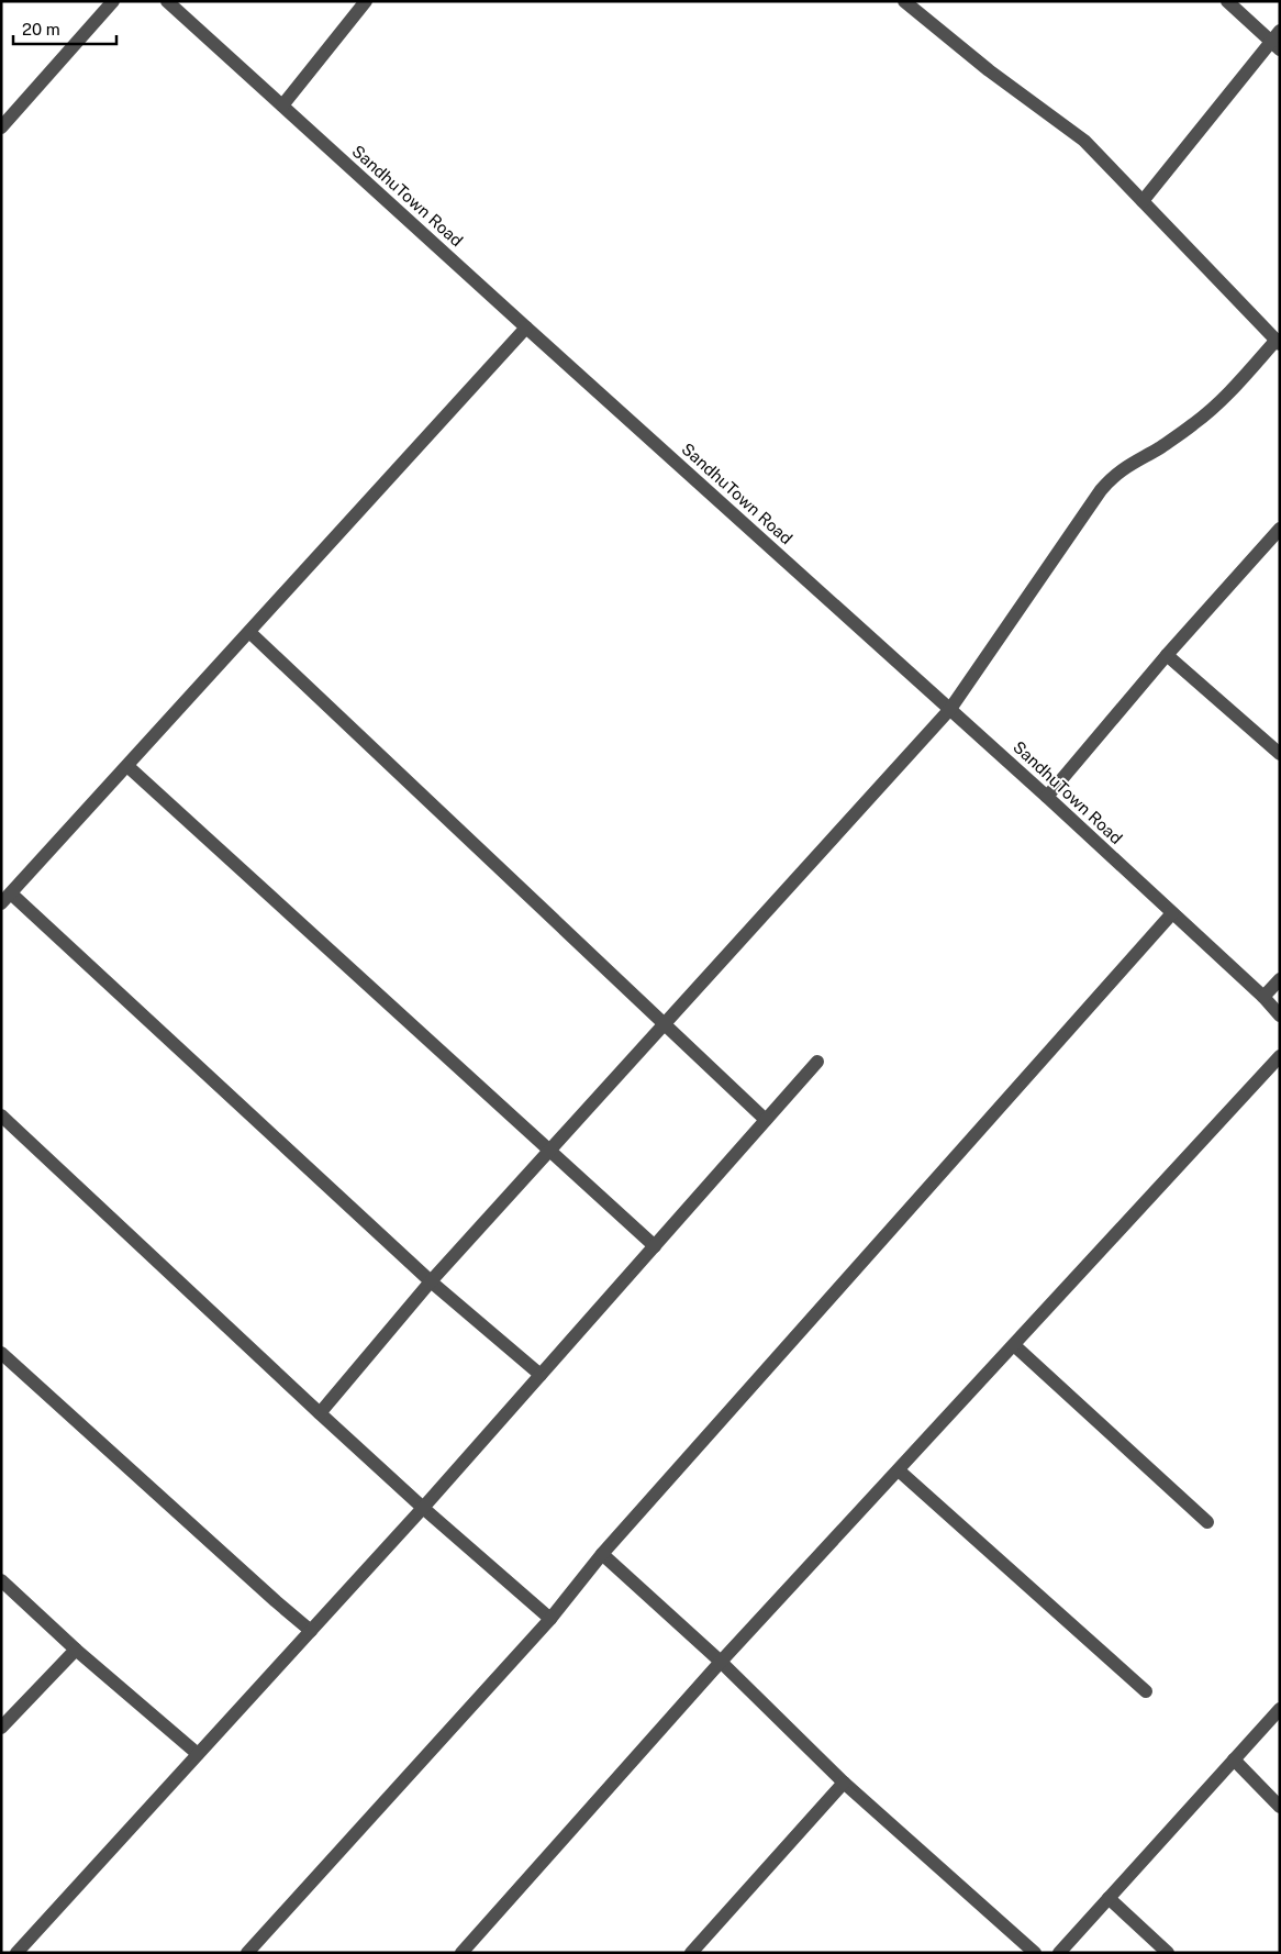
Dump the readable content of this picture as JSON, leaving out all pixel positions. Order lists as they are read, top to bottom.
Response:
{
  "streets": {
    "street": ["SandhuTown Road"]
  },
  "scale_bar": "20 m"
}
